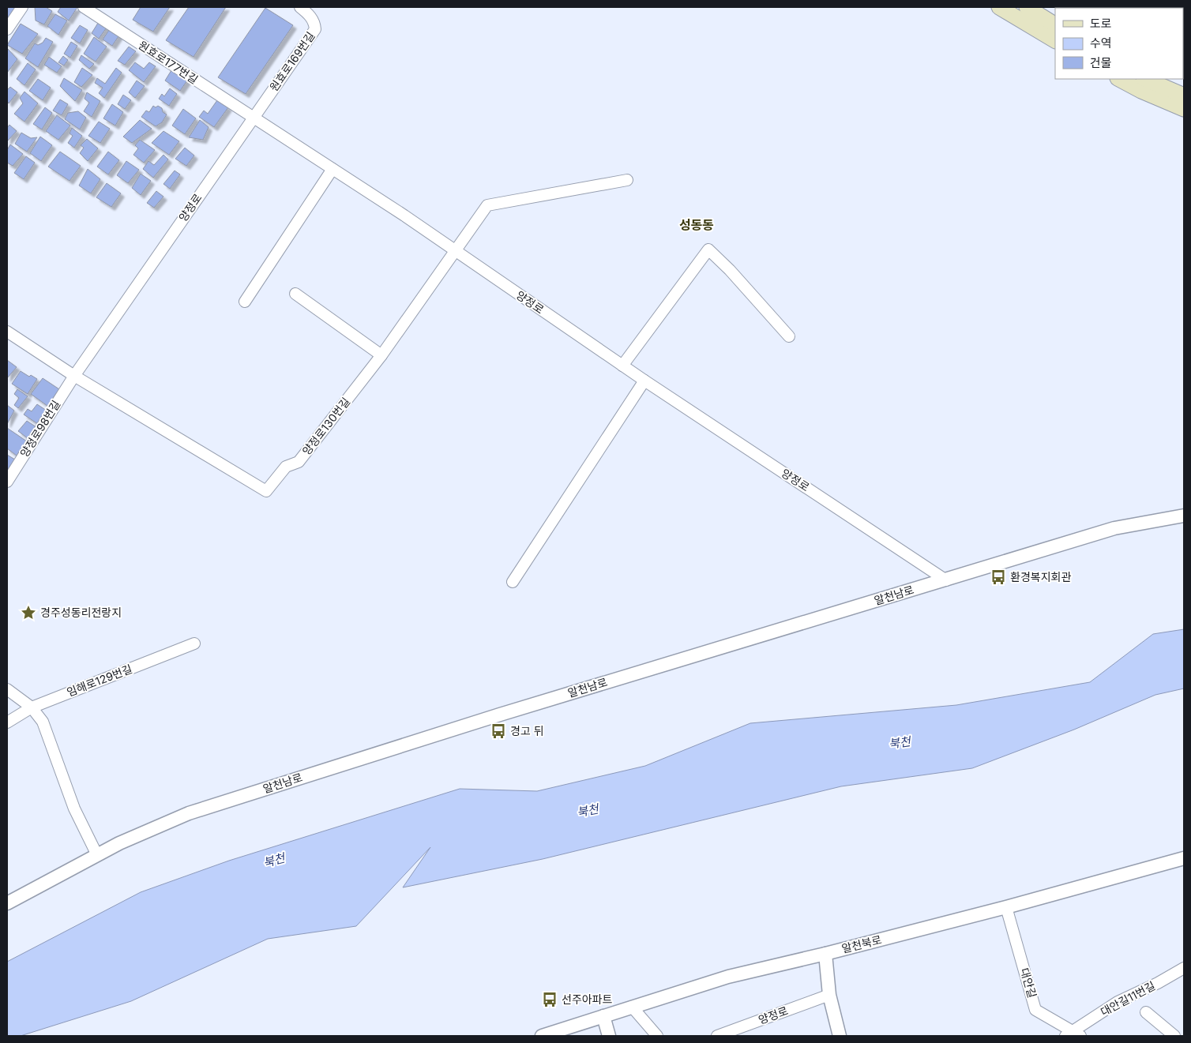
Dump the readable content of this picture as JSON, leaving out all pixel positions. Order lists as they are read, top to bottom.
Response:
{
  "streets": {
    "street": [
      "원효로169번길",
      "원효로177번길",
      "양정로",
      "양정로130번길",
      "양정로98번길",
      "알천남로",
      "임해로129번길",
      "알천북로",
      "대안길",
      "대안길11번길"
    ]
  },
  "crossings": [
    ["원효로169번길", "원효로177번길"],
    ["원효로169번길", "양정로"],
    ["원효로177번길", "양정로"],
    ["양정로", "양정로130번길"],
    ["양정로", "양정로98번길"],
    ["양정로", "알천남로"],
    ["양정로130번길", "양정로98번길"],
    ["알천북로", "대안길"],
    ["대안길", "대안길11번길"]
  ],
  "districts": ["성동동"],
  "water": ["북천"],
  "places": {
    "bus stop": ["환경복지회관", "경고 뒤", "선주아파트"],
    "place": ["경주성동리전랑지"]
  },
  "legend": ["도로", "수역", "건물"]
}
